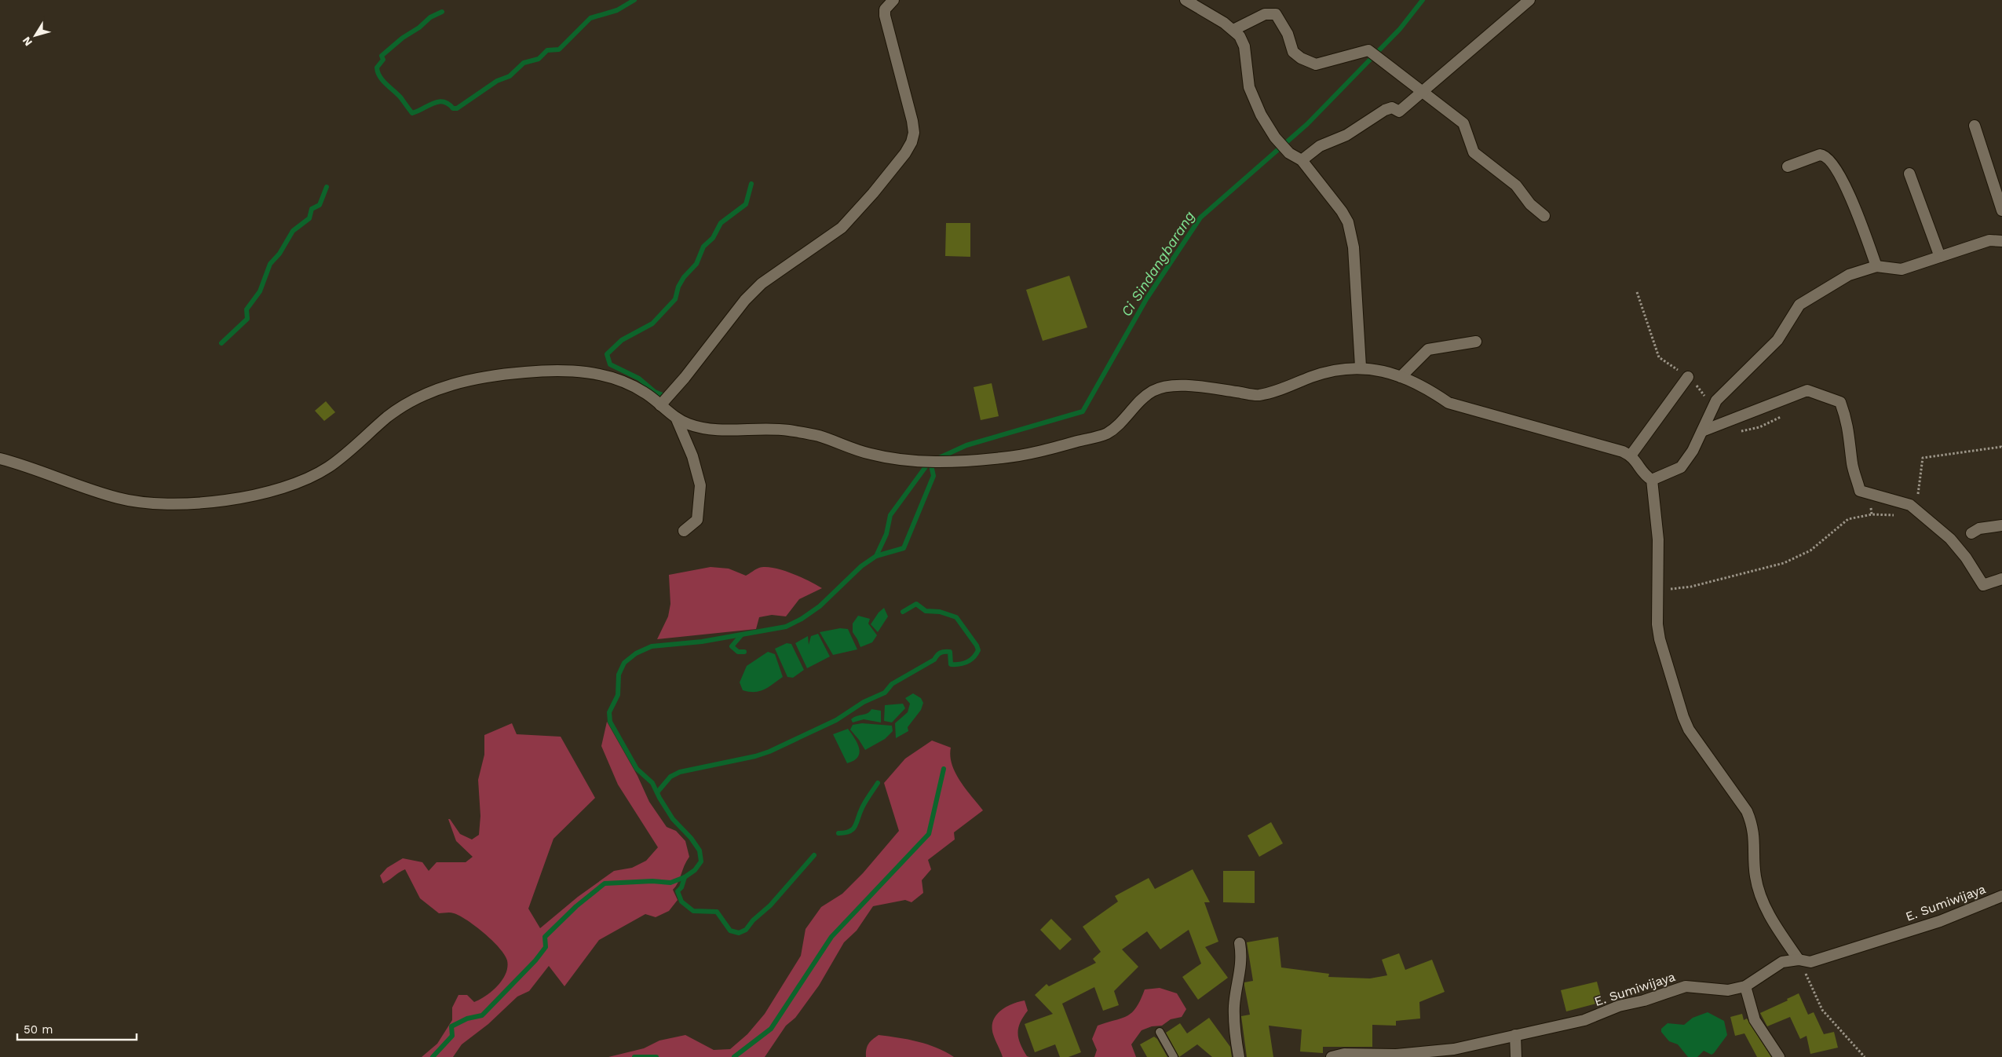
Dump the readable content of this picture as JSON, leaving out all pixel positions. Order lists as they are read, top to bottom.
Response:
{
  "streets": {
    "street": ["E. Sumiwijaya"]
  },
  "water": ["Ci Sindangbarang"],
  "scale_bar": "50 m",
  "north": "bottom left"
}
